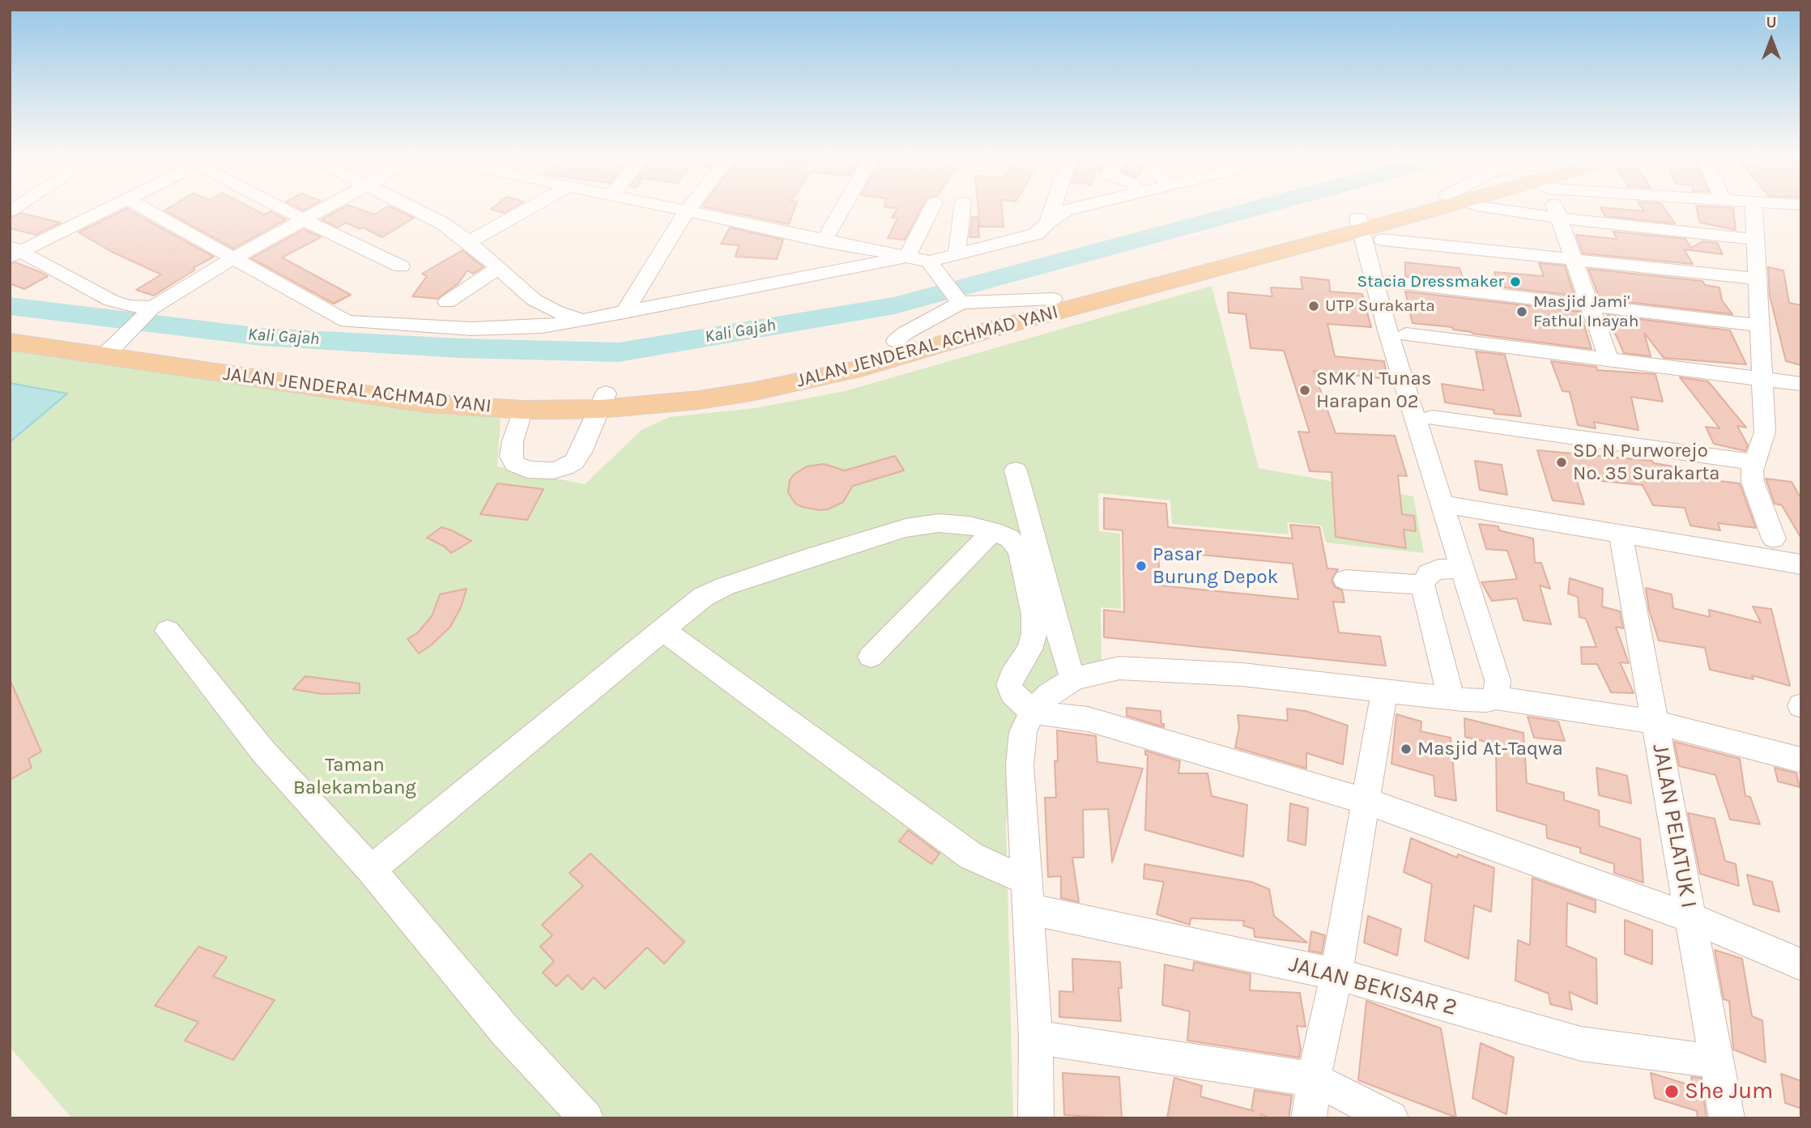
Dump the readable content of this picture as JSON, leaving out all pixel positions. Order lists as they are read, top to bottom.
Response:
{
  "streets": {
    "main road": ["JALAN JENDERAL ACHMAD YANI"],
    "street": ["JALAN PELATUK I", "JALAN BEKISAR 2"]
  },
  "crossings": [
    ["JALAN PELATUK I", "JALAN BEKISAR 2"]
  ],
  "water": ["Kali Gajah"],
  "parks": ["Taman Balekambang"],
  "places": [
    "Stacia Dressmaker",
    "UTP Surakarta",
    "Masjid Jami' Fathul Inayah",
    "SMK N Tunas Harapan 02",
    "SD N Purworejo No. 35 Surakarta",
    "Pasar Burung Depok",
    "Masjid At-Taqwa",
    "She Jum"
  ],
  "north": "top"
}
